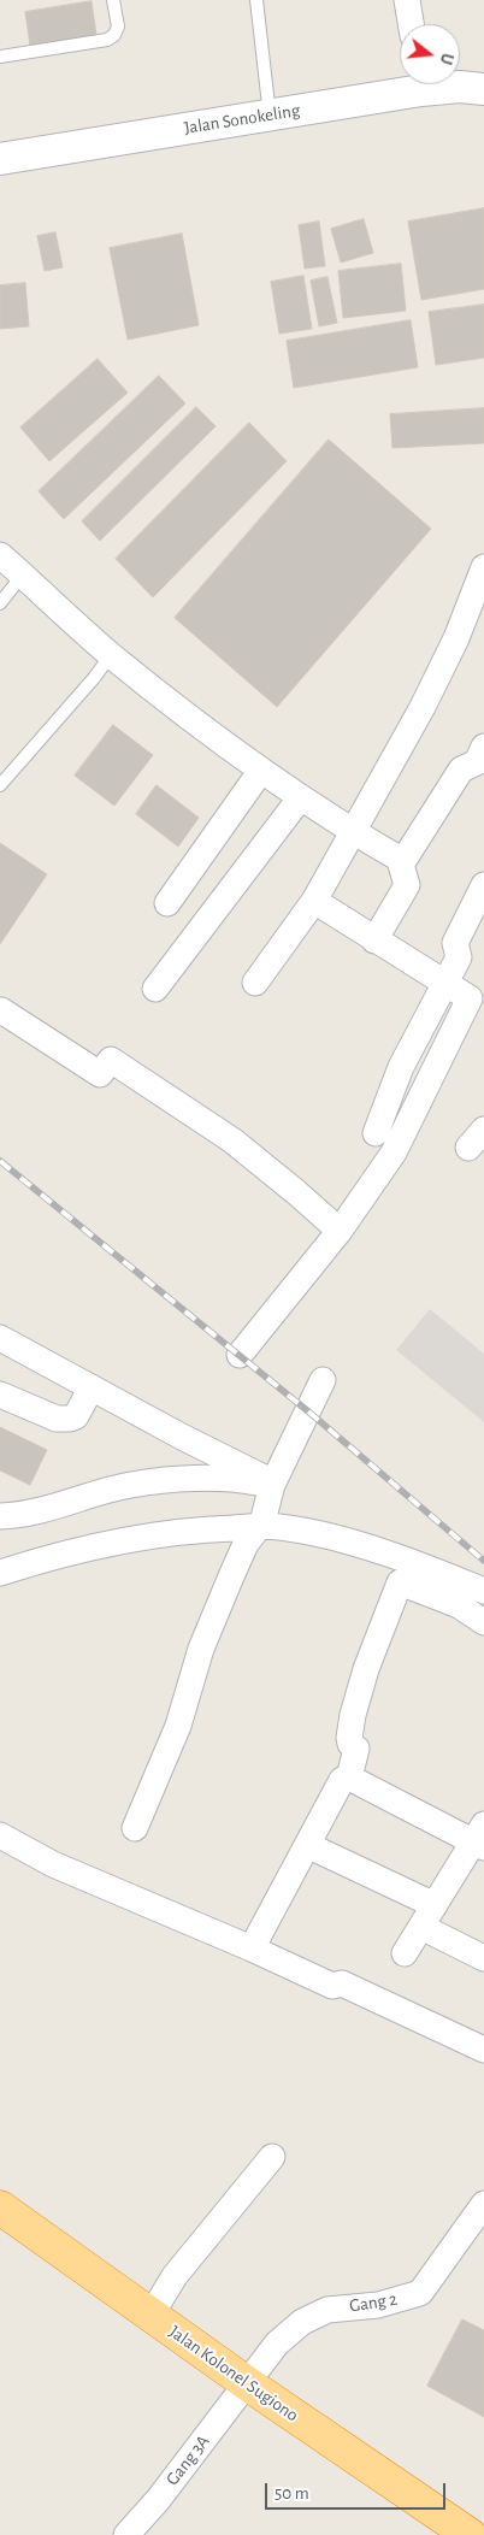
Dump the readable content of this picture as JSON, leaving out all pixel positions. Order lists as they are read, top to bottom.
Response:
{
  "streets": {
    "highway": ["Jalan Kolonel Sugiono"],
    "street": ["Jalan Sonokeling", "Gang 2", "Gang 3A"]
  },
  "crossings": [
    ["Gang 2", "Jalan Kolonel Sugiono"],
    ["Gang 2", "Gang 3A"],
    ["Jalan Kolonel Sugiono", "Gang 3A"]
  ],
  "scale_bar": "50 m",
  "north": "right"
}
